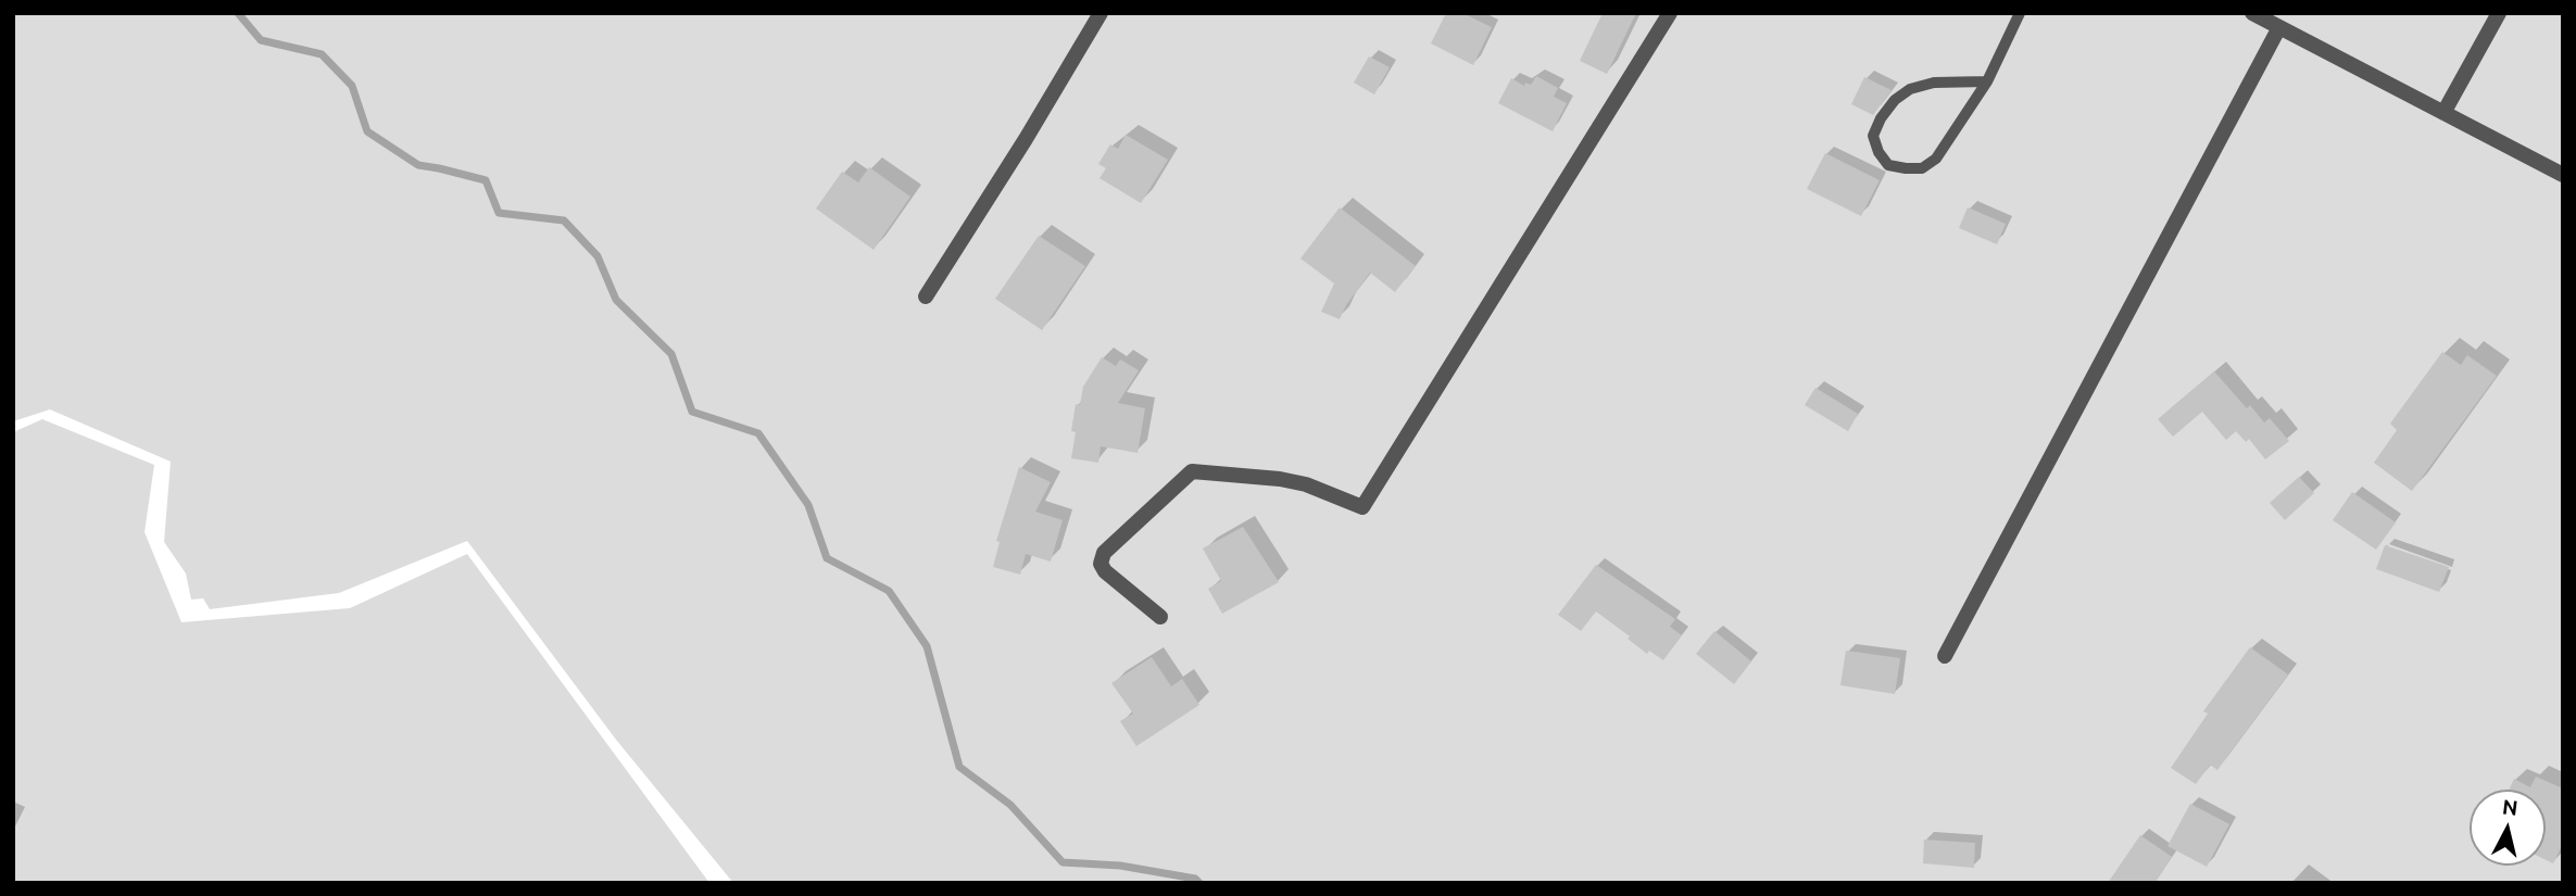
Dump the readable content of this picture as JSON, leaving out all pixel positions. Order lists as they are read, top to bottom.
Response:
{
  "north": "top"
}
